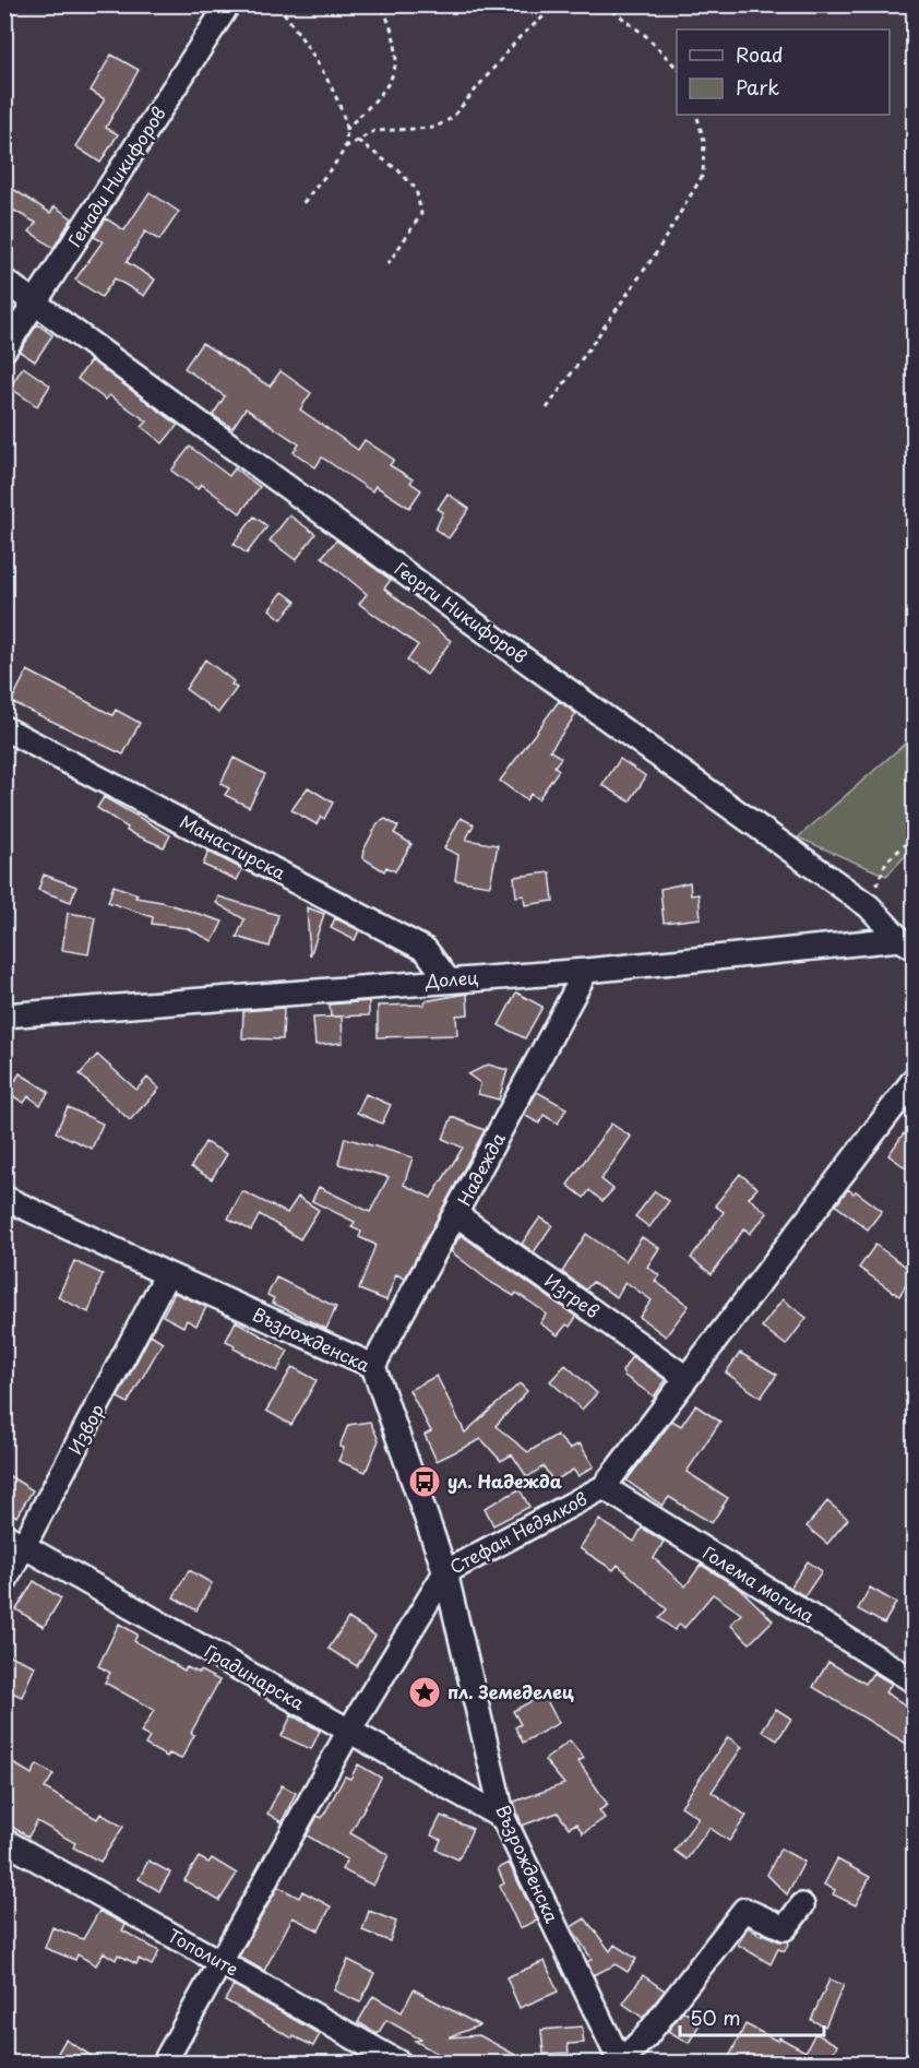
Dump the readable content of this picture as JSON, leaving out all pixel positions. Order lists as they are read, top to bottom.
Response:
{
  "streets": {
    "street": [
      "Генади Никифоров",
      "Георги Никифоров",
      "Манастирска",
      "Долец",
      "Надежда",
      "Изгрев",
      "Възрожденска",
      "Извор",
      "Стефан Недялков",
      "Голема могила",
      "Градинарска",
      "Тополите"
    ]
  },
  "crossings": [
    ["Генади Никифоров", "Георги Никифоров"],
    ["Георги Никифоров", "Долец"],
    ["Манастирска", "Долец"],
    ["Долец", "Надежда"],
    ["Надежда", "Изгрев"],
    ["Надежда", "Възрожденска"],
    ["Изгрев", "Стефан Недялков"],
    ["Възрожденска", "Извор"],
    ["Възрожденска", "Стефан Недялков"],
    ["Възрожденска", "Градинарска"],
    ["Извор", "Градинарска"],
    ["Стефан Недялков", "Голема могила"],
    ["Стефан Недялков", "Градинарска"],
    ["Стефан Недялков", "Тополите"]
  ],
  "places": {
    "bus stop": ["ул. Надежда"],
    "place": ["пл. Земеделец"]
  },
  "legend": ["Road", "Park"],
  "scale_bar": "50 m"
}
